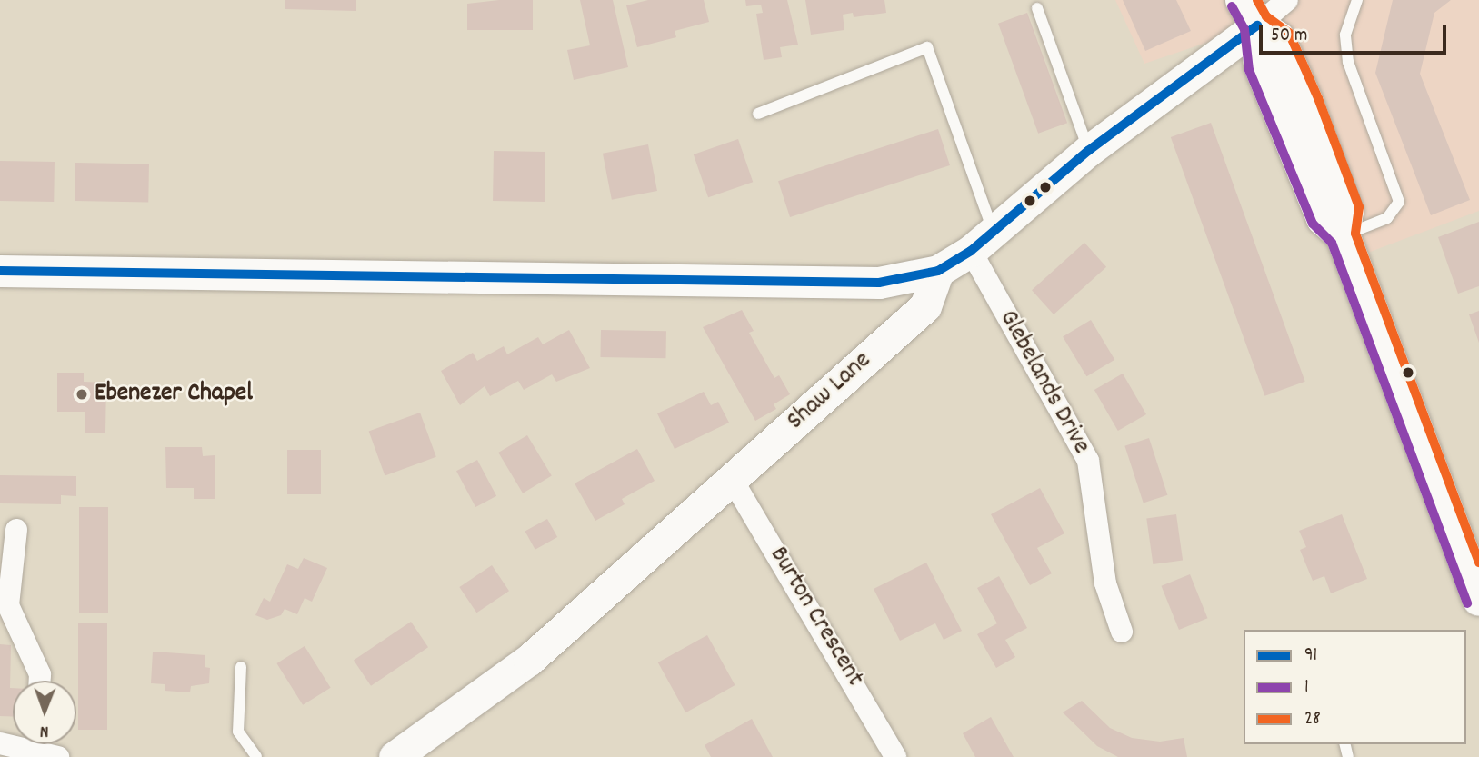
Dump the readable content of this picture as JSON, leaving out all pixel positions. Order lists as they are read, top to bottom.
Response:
{
  "streets": {
    "main road": ["Shaw Lane"],
    "street": ["Glebelands Drive", "Burton Crescent"]
  },
  "crossings": [
    ["Shaw Lane", "Burton Crescent"]
  ],
  "places": ["Ebenezer Chapel"],
  "lines": ["transit line 28", "transit line 1", "transit line 91"],
  "legend": ["91", "1", "28"],
  "scale_bar": "50 m",
  "north": "bottom"
}
